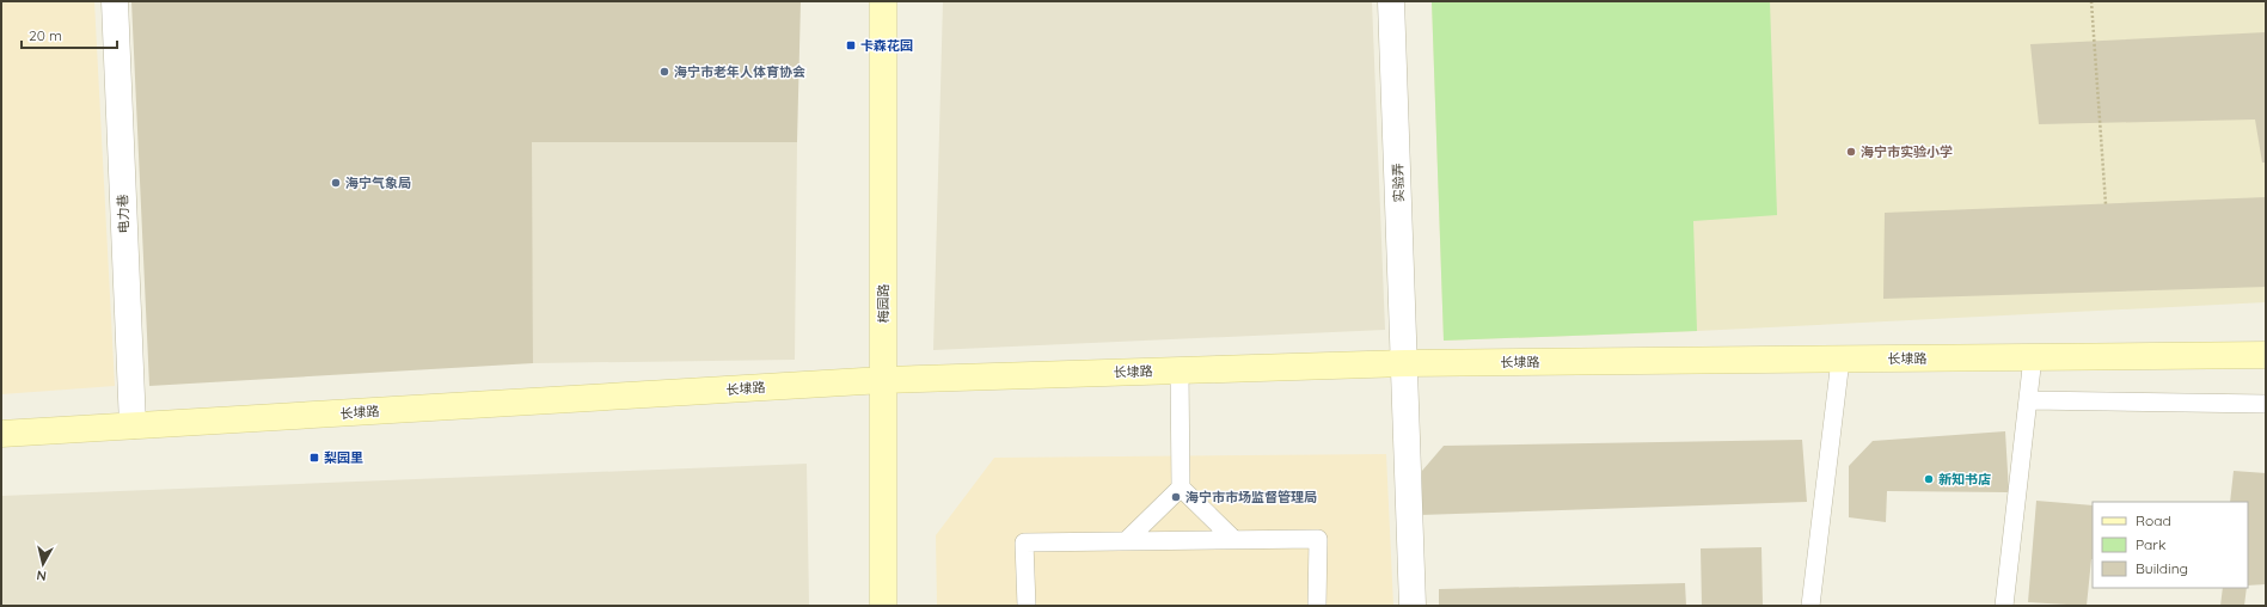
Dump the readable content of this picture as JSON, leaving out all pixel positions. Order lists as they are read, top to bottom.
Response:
{
  "streets": {
    "street": [
      "实验弄",
      "电力巷",
      "梅园路",
      "长埭路"
    ]
  },
  "crossings": [
    ["实验弄", "长埭路"],
    ["电力巷", "长埭路"],
    ["梅园路", "长埭路"]
  ],
  "places": {
    "transit": ["卡森花园", "梨园里"],
    "other": [
      "海宁市老年人体育协会",
      "海宁市实验小学",
      "海宁气象局",
      "新知书店",
      "海宁市市场监督管理局"
    ]
  },
  "legend": ["Road", "Park", "Building"],
  "scale_bar": "20 m",
  "north": "bottom"
}
